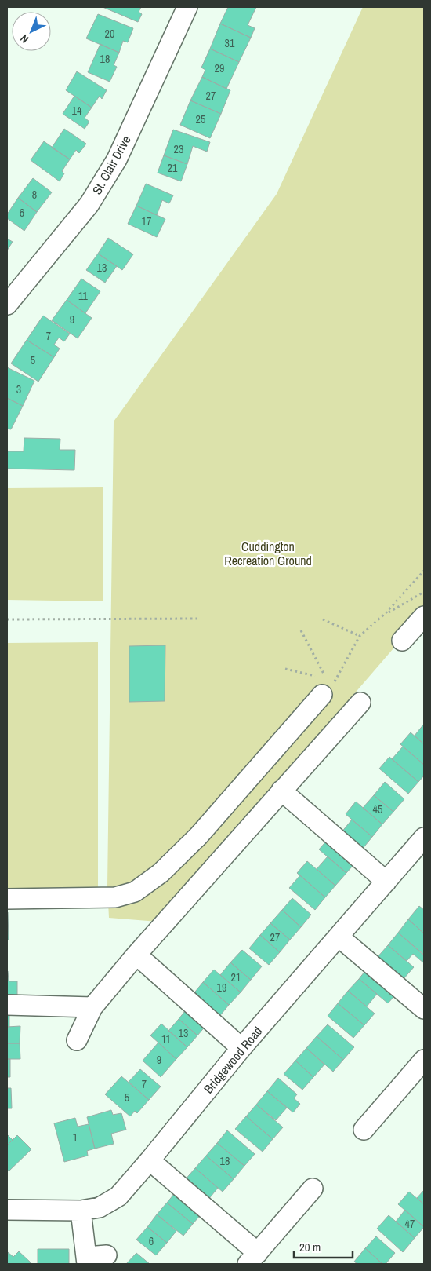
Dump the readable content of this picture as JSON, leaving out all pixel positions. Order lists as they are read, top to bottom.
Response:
{
  "streets": {
    "street": ["St. Clair Drive", "Bridgewood Road"]
  },
  "parks": ["Cuddington Recreation Ground"],
  "house_numbers": [
    "20",
    "31",
    "18",
    "29",
    "27",
    "14",
    "25",
    "23",
    "21",
    "8",
    "6",
    "17",
    "13",
    "11",
    "9",
    "7",
    "5",
    "3",
    "45",
    "27",
    "21",
    "19",
    "13",
    "11",
    "9",
    "7",
    "5",
    "1",
    "18",
    "47",
    "6"
  ],
  "scale_bar": "20 m",
  "north": "bottom left"
}
